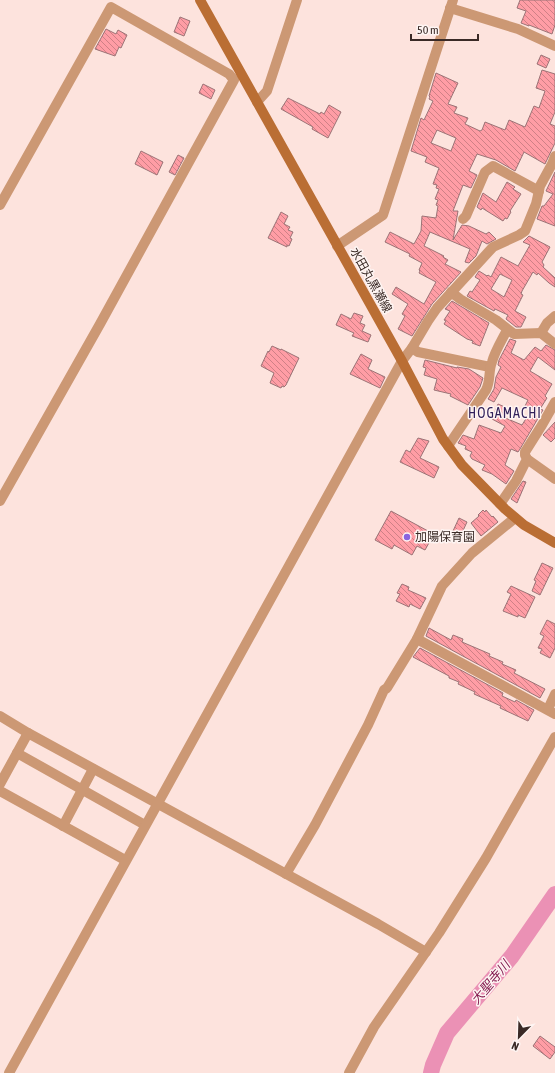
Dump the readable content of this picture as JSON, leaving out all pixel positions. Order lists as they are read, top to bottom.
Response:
{
  "streets": {
    "main road": ["水田丸黒瀬線"]
  },
  "districts": ["HOGAMACHI"],
  "water": ["大聖寺川"],
  "places": ["加陽保育園"],
  "scale_bar": "50 m",
  "north": "bottom left"
}
